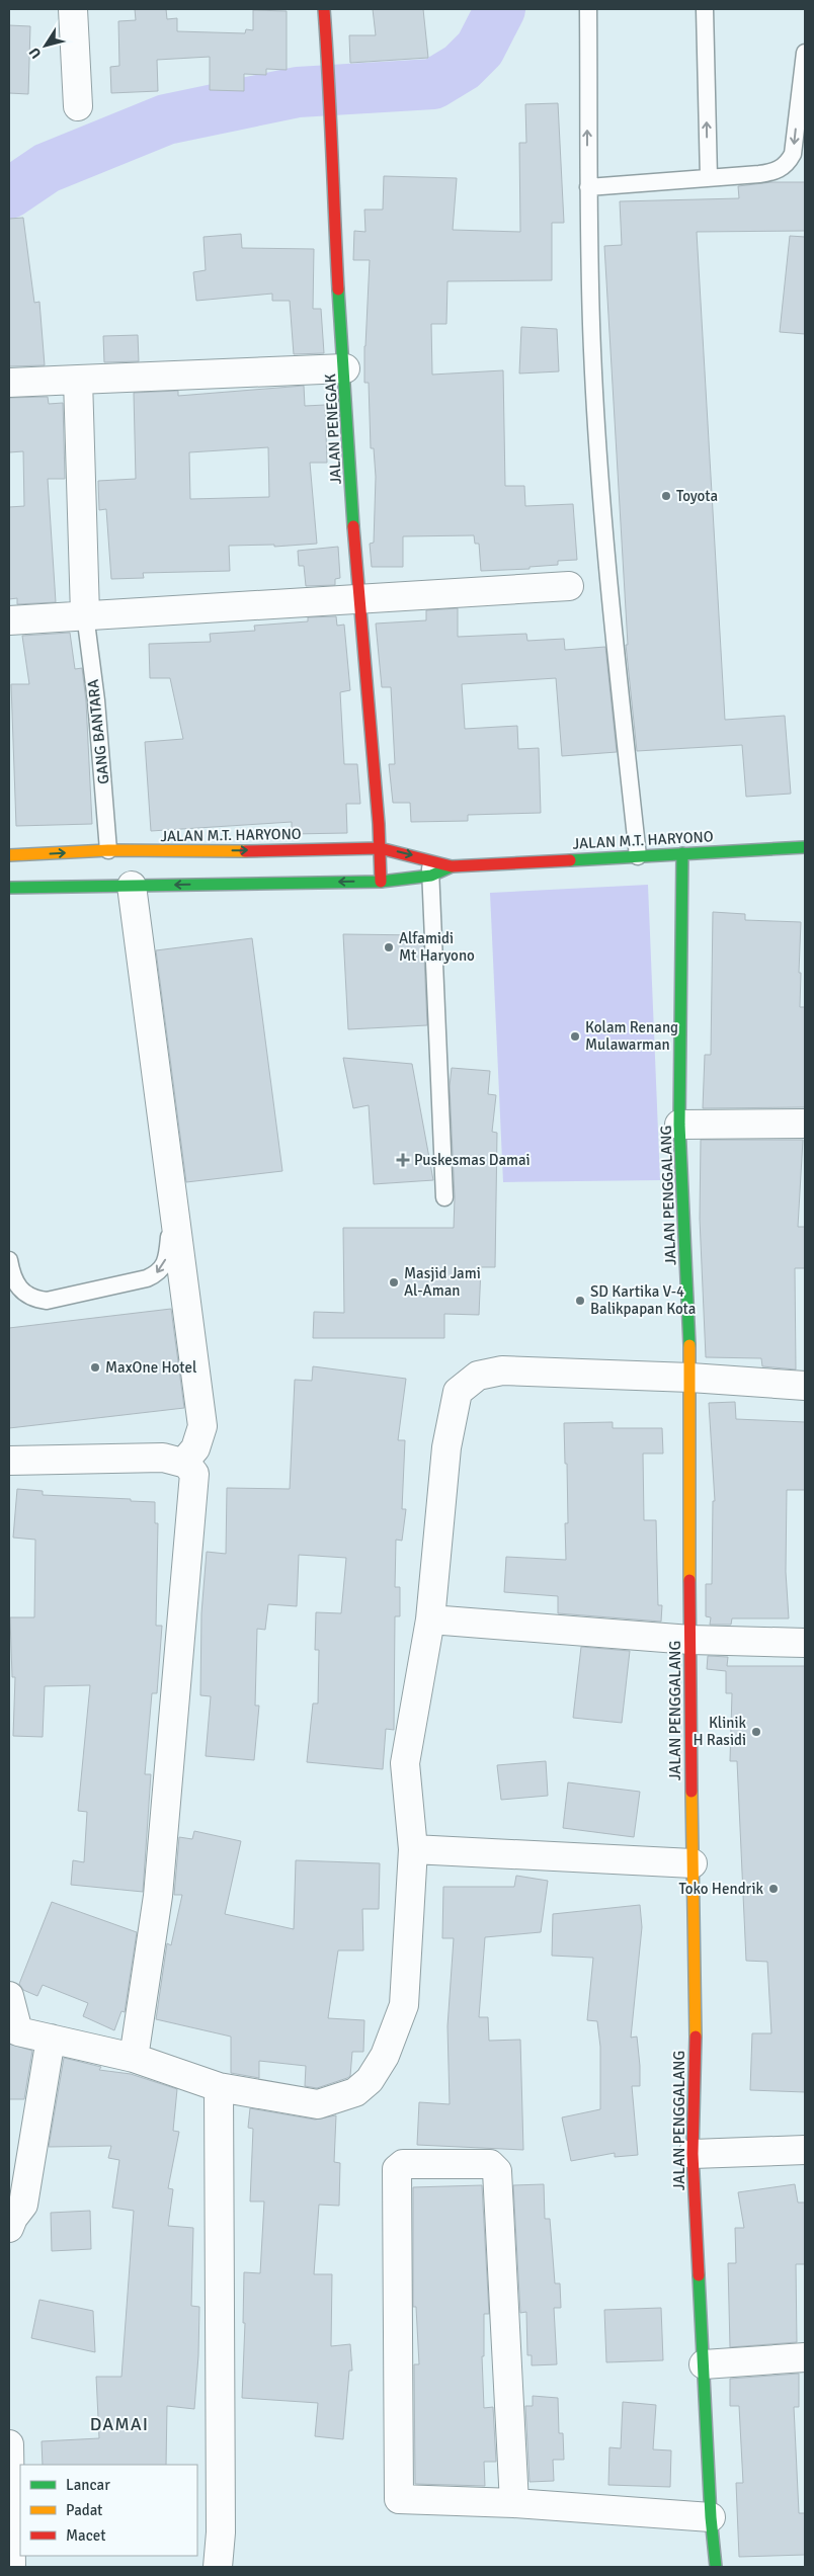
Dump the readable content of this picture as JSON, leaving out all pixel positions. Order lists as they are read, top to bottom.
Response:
{
  "streets": {
    "street": ["JALAN PENEGAK", "JALAN M.T. HARYONO", "JALAN PENGGALANG"],
    "lane": ["GANG BANTARA"]
  },
  "crossings": [
    ["JALAN PENEGAK", "JALAN M.T. HARYONO"],
    ["GANG BANTARA", "JALAN M.T. HARYONO"],
    ["JALAN M.T. HARYONO", "JALAN PENGGALANG"]
  ],
  "districts": ["DAMAI"],
  "places": {
    "other": [
      "Toyota",
      "Alfamidi Mt Haryono",
      "Kolam Renang Mulawarman",
      "Masjid Jami Al-Aman",
      "SD Kartika V-4 Balikpapan Kota",
      "MaxOne Hotel",
      "Klinik H Rasidi",
      "Toko Hendrik"
    ],
    "health": ["Puskesmas Damai"]
  },
  "legend": ["Lancar", "Padat", "Macet"],
  "north": "bottom left"
}
